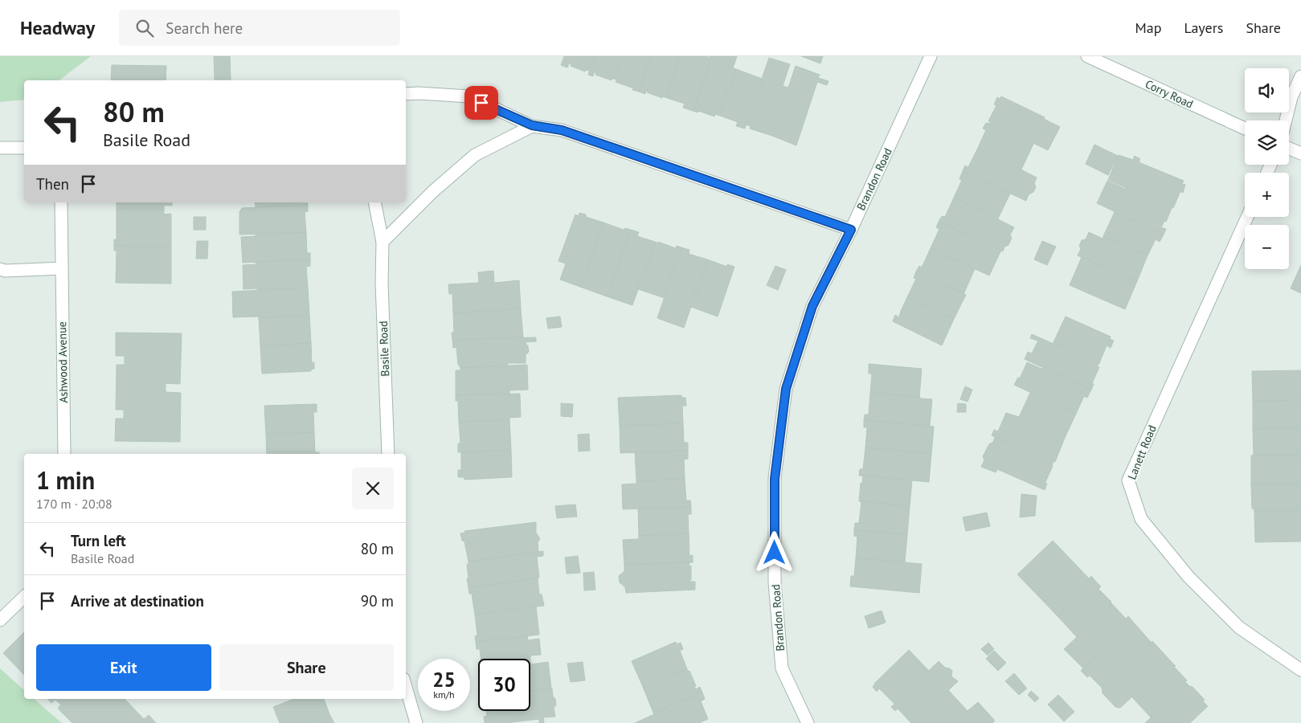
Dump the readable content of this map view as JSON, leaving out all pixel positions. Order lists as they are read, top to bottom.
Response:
{
  "streets": {
    "street": [
      "Corry Road",
      "Brandon Road",
      "Basile Road",
      "Ashwood Avenue",
      "Lanett Road"
    ]
  },
  "page": {
    "header": "Headway",
    "search": "Search here",
    "nav": ["Map", "Layers", "Share"],
    "map_buttons": ["+", "−"],
    "turn": ["80 m", "Basile Road"],
    "then": "Then",
    "heading": ["1 min", "170 m · 20:08"],
    "list": [
      {
        "name": "Turn left",
        "note": "Basile Road",
        "value": "80 m"
      },
      {
        "name": "Arrive at destination",
        "value": "90 m"
      }
    ],
    "buttons": ["Exit", "Share"],
    "speed": "25 km/h",
    "limit": "30"
  }
}
